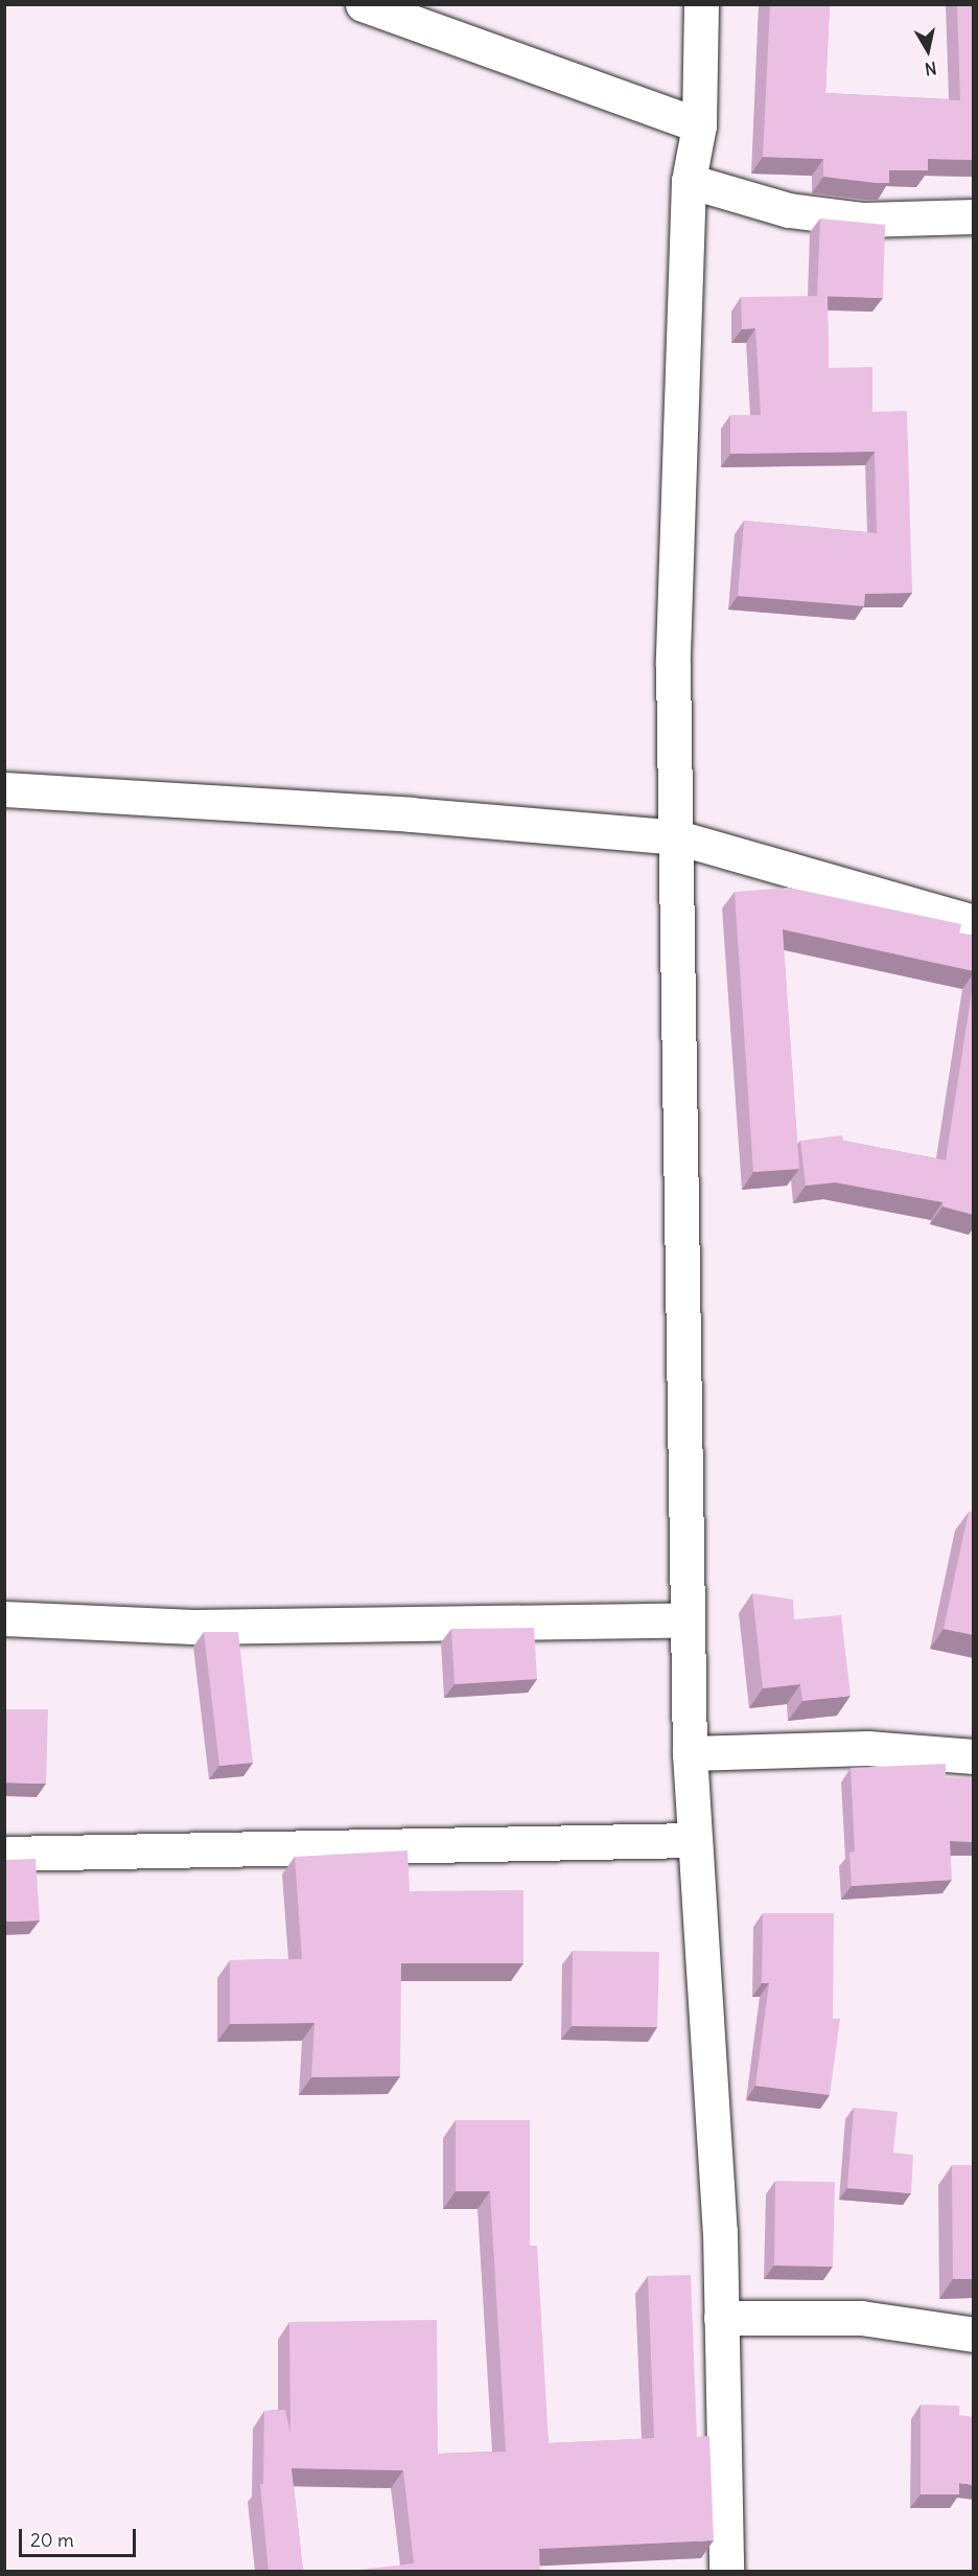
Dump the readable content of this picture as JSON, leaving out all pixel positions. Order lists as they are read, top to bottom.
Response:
{
  "scale_bar": "20 m",
  "north": "bottom"
}
